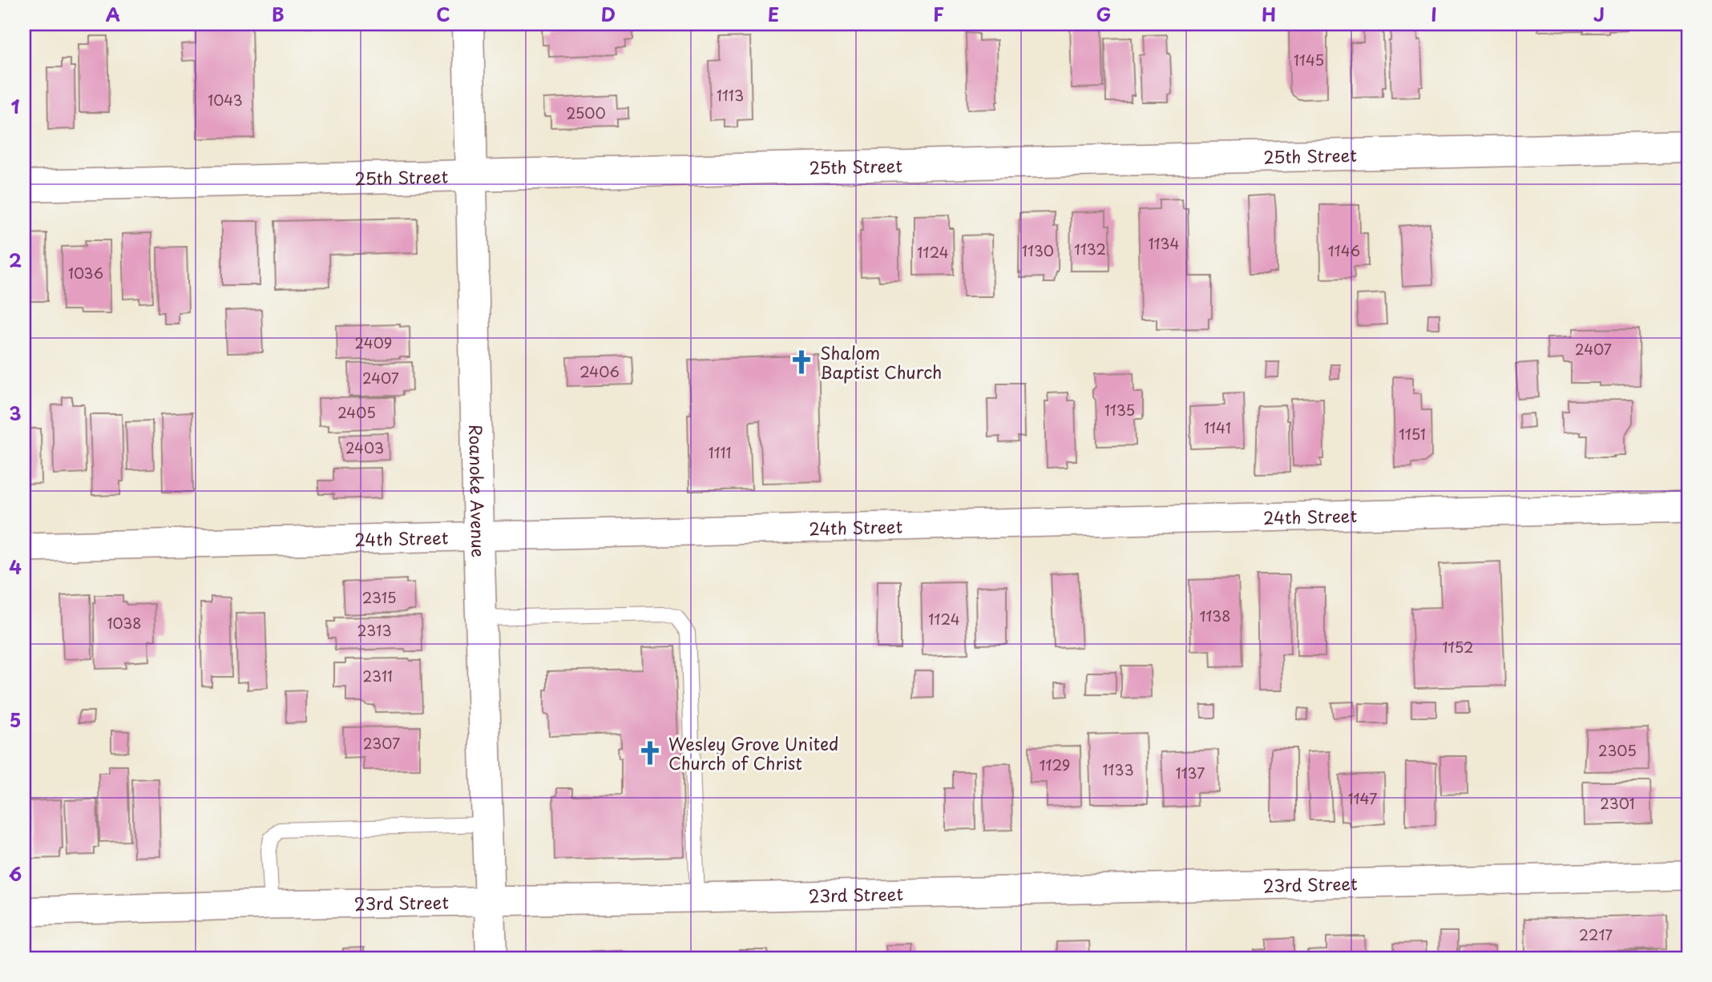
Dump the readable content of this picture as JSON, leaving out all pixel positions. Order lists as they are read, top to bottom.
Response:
{
  "streets": {
    "main road": ["25th Street", "Roanoke Avenue"],
    "street": ["24th Street", "23rd Street"]
  },
  "crossings": [
    ["25th Street", "Roanoke Avenue"],
    ["Roanoke Avenue", "24th Street"],
    ["Roanoke Avenue", "23rd Street"]
  ],
  "places": {
    "church": ["Shalom Baptist Church", "Wesley Grove United Church of Christ"]
  },
  "house_numbers": [
    "1145",
    "1113",
    "1043",
    "2500",
    "1134",
    "1132",
    "1130",
    "1146",
    "1124",
    "1036",
    "2409",
    "2407",
    "2406",
    "2407",
    "1135",
    "2405",
    "1141",
    "1151",
    "2403",
    "1111",
    "2315",
    "1138",
    "1124",
    "1038",
    "2313",
    "1152",
    "2311",
    "2307",
    "2305",
    "1129",
    "1133",
    "1137",
    "1147",
    "2301",
    "2217"
  ],
  "grid": {
    "columns": [
      "A",
      "B",
      "C",
      "D",
      "E",
      "F",
      "G",
      "H",
      "I",
      "J"
    ],
    "rows": [
      "1",
      "2",
      "3",
      "4",
      "5",
      "6"
    ]
  }
}
